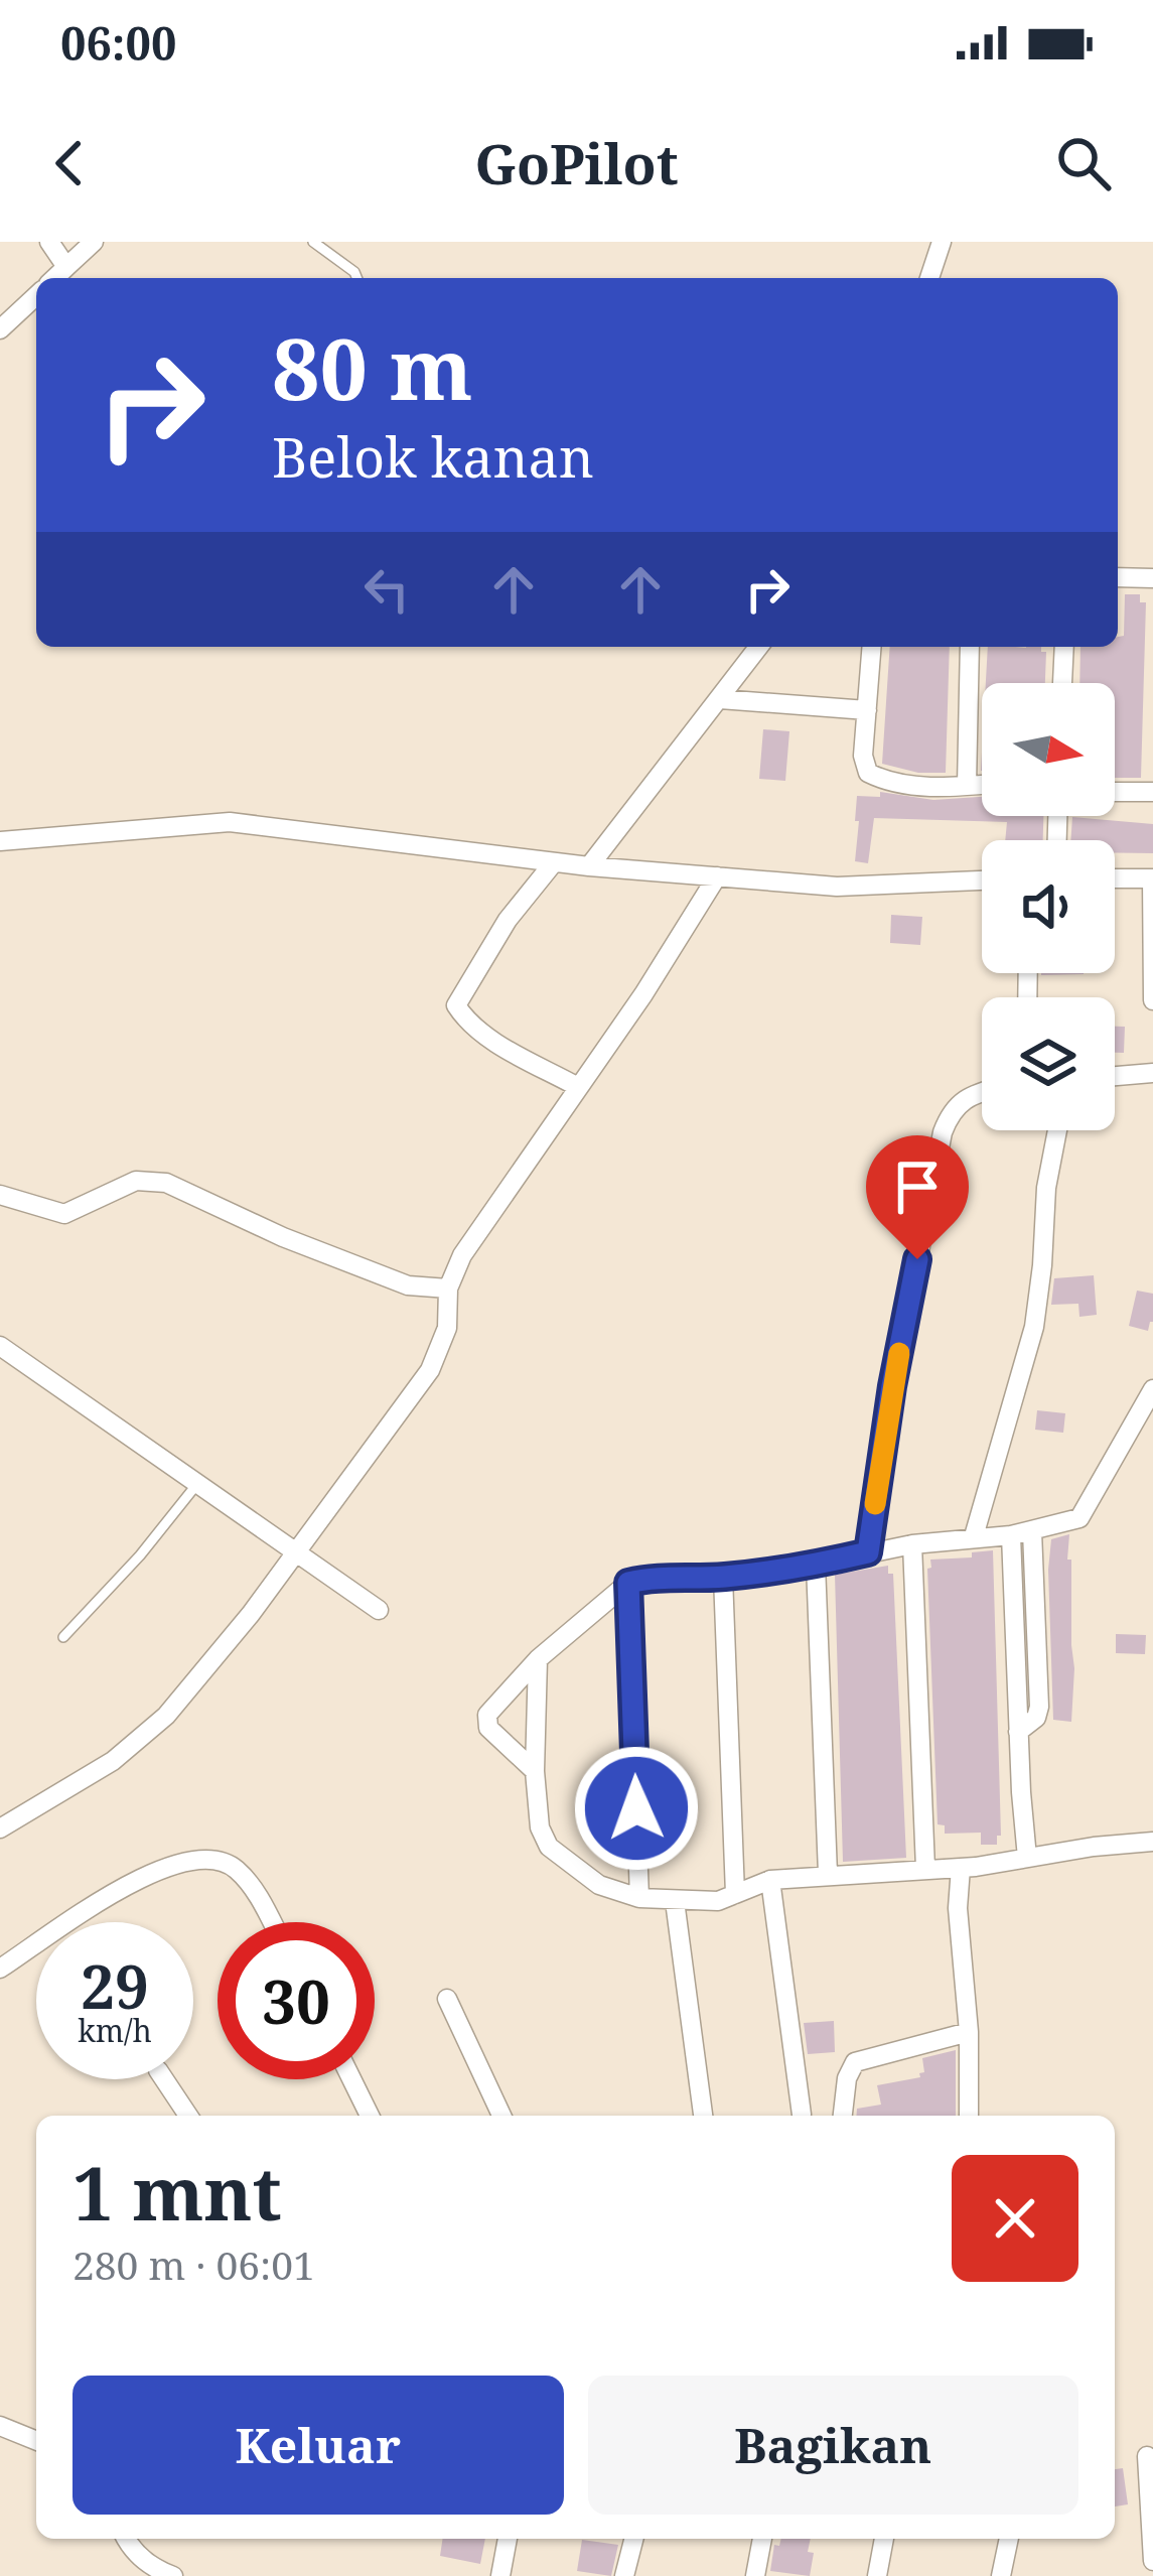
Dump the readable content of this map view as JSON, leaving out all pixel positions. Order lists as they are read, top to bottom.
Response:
{
  "north": "right",
  "page": {
    "status": "06:00",
    "header": "GoPilot",
    "turn": ["80 m", "Belok kanan"],
    "speed": "29 km/h",
    "limit": "30",
    "heading": ["1 mnt", "280 m · 06:01"],
    "buttons": ["Keluar", "Bagikan"]
  }
}
